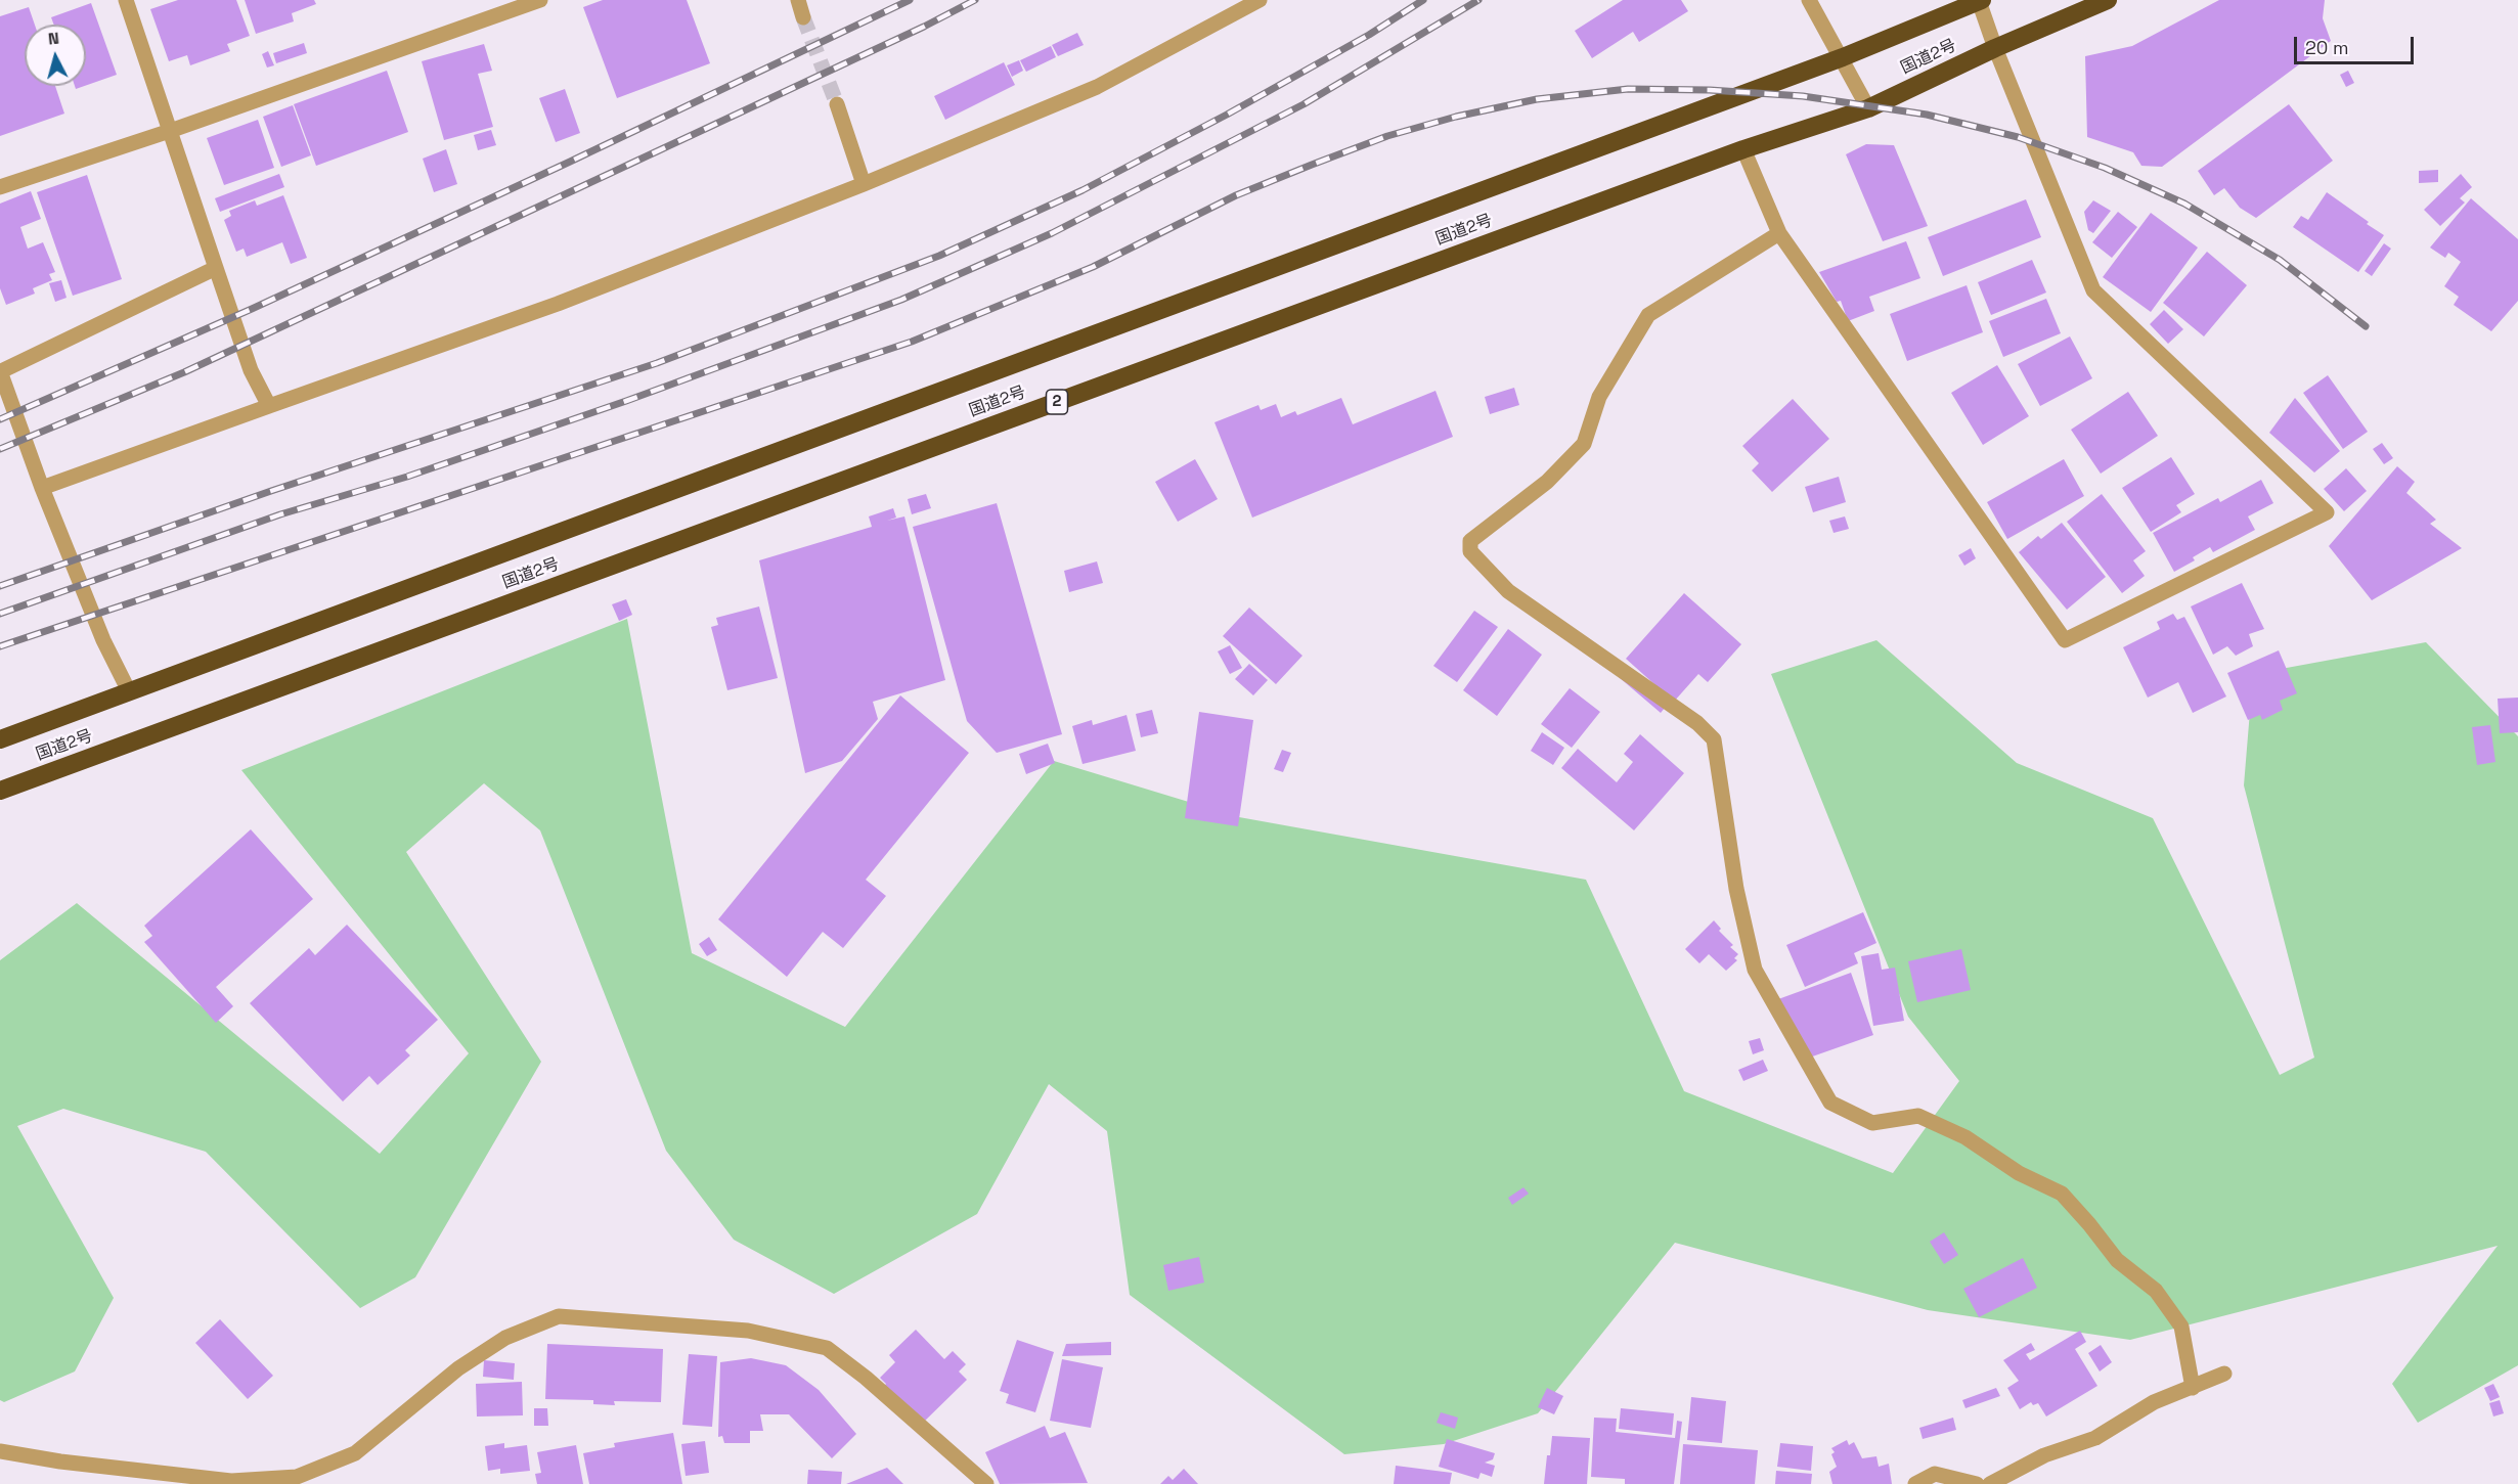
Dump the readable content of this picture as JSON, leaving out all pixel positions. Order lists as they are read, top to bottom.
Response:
{
  "streets": {
    "highway": ["国道2号", "2"]
  },
  "scale_bar": "20 m",
  "north": "top"
}
